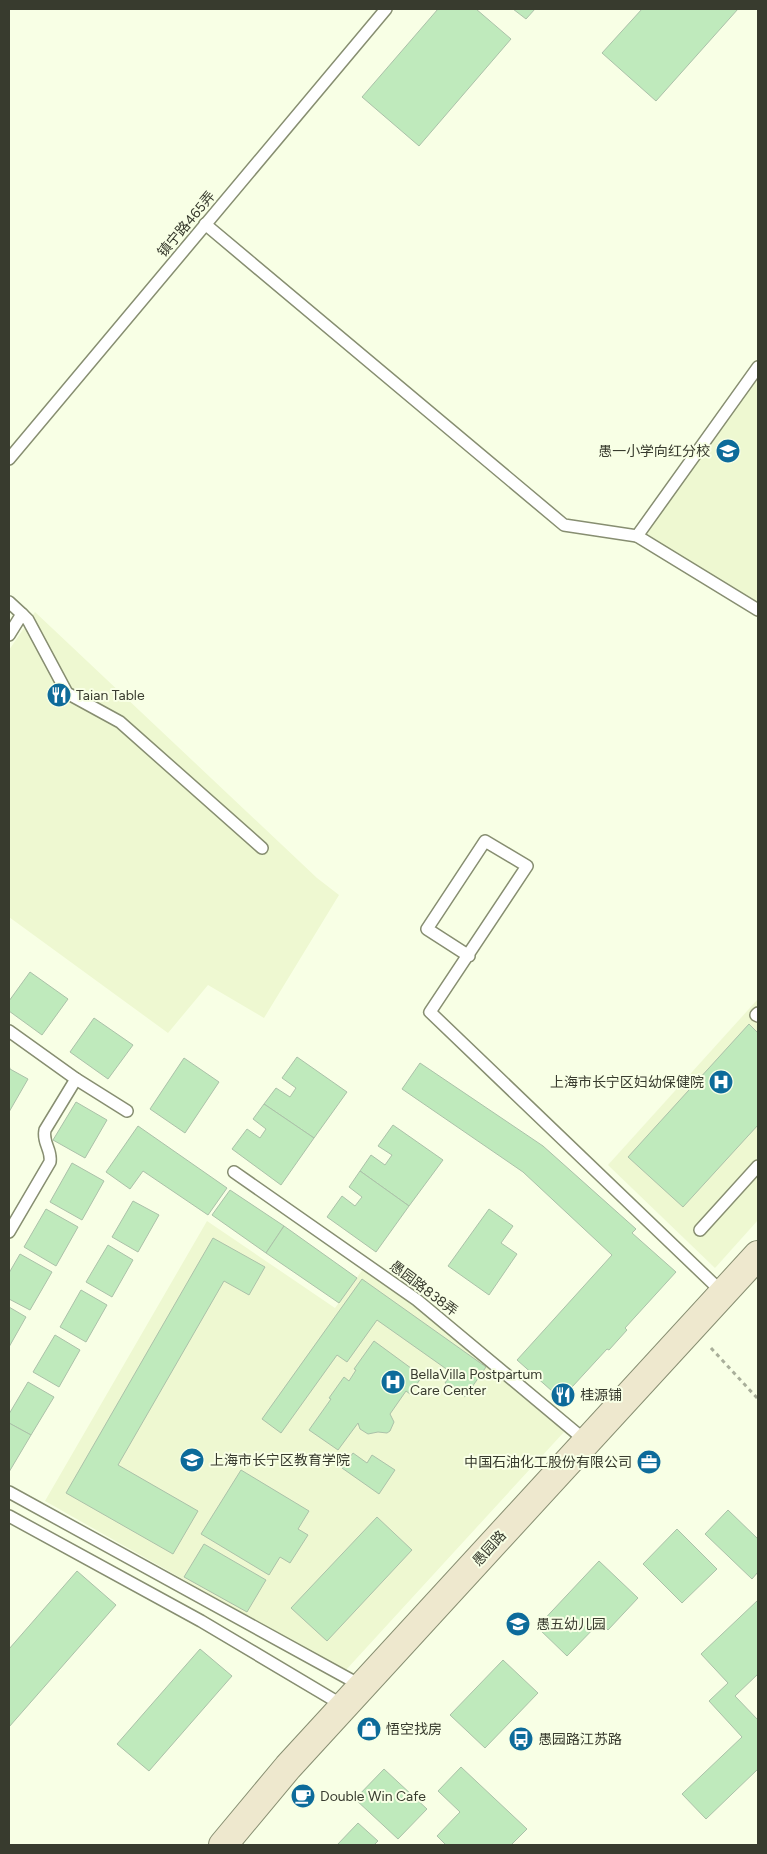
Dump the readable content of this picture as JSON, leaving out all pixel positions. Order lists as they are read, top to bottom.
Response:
{
  "streets": {
    "main road": ["愚园路"],
    "lane": ["镇宁路465弄", "愚园路838弄"]
  },
  "crossings": [
    ["愚园路838弄", "愚园路"]
  ],
  "places": {
    "school or university": ["愚一小学向红分校", "上海市长宁区教育学院", "愚五幼儿园"],
    "restaurant": ["Taian Table", "桂源铺"],
    "hospital": ["上海市长宁区妇幼保健院", "BellaVilla Postpartum Care Center"],
    "office": ["中国石油化工股份有限公司"],
    "shop": ["悟空找房"],
    "bus stop": ["愚园路江苏路"],
    "cafe": ["Double Win Cafe"]
  }
}
